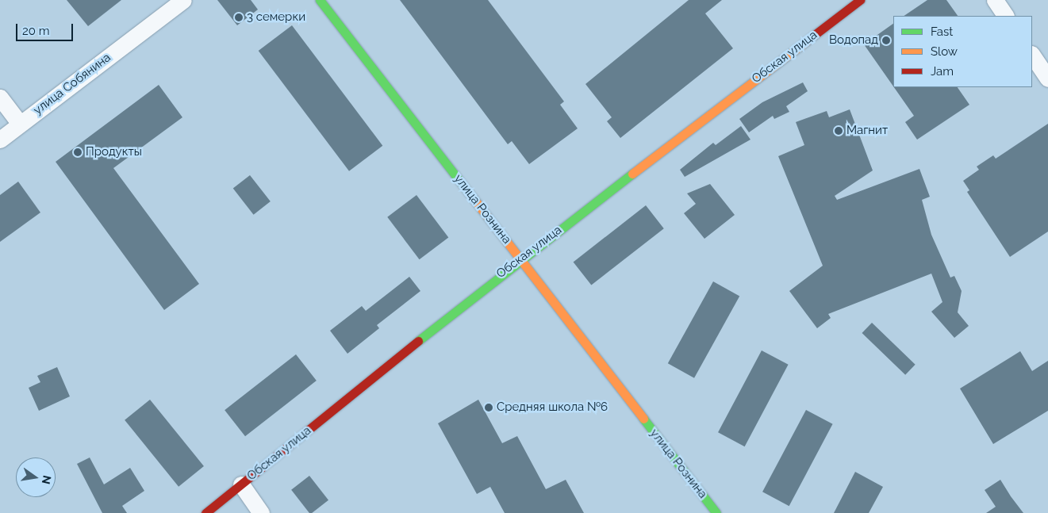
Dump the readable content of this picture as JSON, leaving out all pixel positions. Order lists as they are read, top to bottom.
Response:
{
  "streets": {
    "main road": ["Обская улица", "улица Рознина"],
    "street": ["улица Собянина"]
  },
  "crossings": [
    ["Обская улица", "улица Рознина"]
  ],
  "places": [
    "3 семерки",
    "Водопад",
    "Магнит",
    "Продукты",
    "Средняя школа №6"
  ],
  "legend": ["Fast", "Slow", "Jam"],
  "scale_bar": "20 m",
  "north": "right"
}
